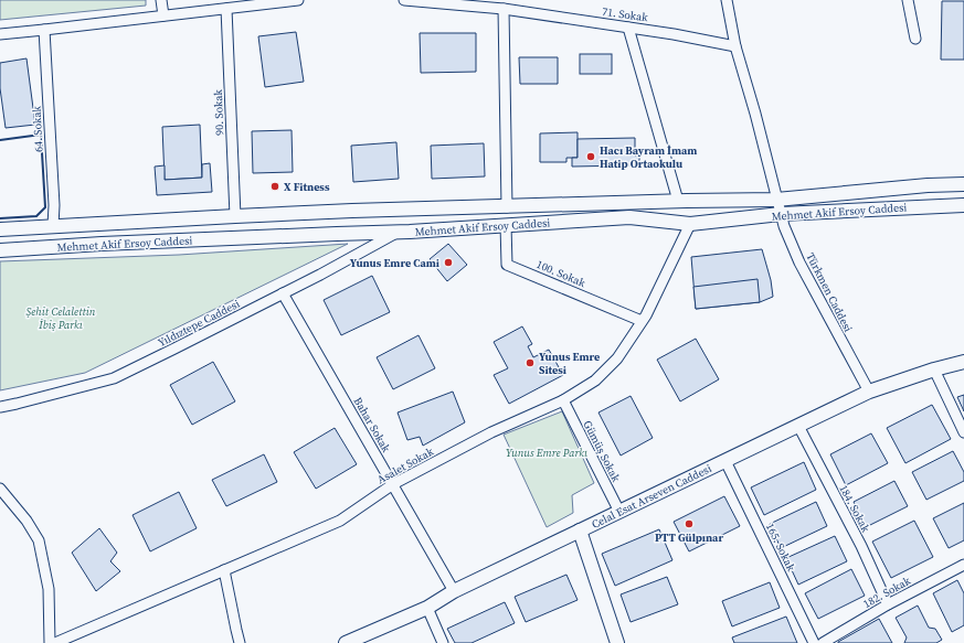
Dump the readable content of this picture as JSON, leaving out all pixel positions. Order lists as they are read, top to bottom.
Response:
{
  "streets": {
    "main road": ["Mehmet Akif Ersoy Caddesi", "Celal Esat Arseven Caddesi"],
    "street": [
      "71. Sokak",
      "90. Sokak",
      "64. Sokak",
      "100. Sokak",
      "Türkmen Caddesi",
      "Yıldıztepe Caddesi",
      "Bahar Sokak",
      "Gümüş Sokak",
      "Asalet Sokak",
      "184. Sokak",
      "165. Sokak",
      "182. Sokak"
    ]
  },
  "crossings": [
    ["71. Sokak", "Türkmen Caddesi"],
    ["90. Sokak", "Mehmet Akif Ersoy Caddesi"],
    ["64. Sokak", "Mehmet Akif Ersoy Caddesi"],
    ["Mehmet Akif Ersoy Caddesi", "100. Sokak"],
    ["Mehmet Akif Ersoy Caddesi", "Türkmen Caddesi"],
    ["Mehmet Akif Ersoy Caddesi", "Yıldıztepe Caddesi"],
    ["Mehmet Akif Ersoy Caddesi", "Asalet Sokak"],
    ["100. Sokak", "Asalet Sokak"],
    ["Türkmen Caddesi", "Celal Esat Arseven Caddesi"],
    ["Yıldıztepe Caddesi", "Bahar Sokak"],
    ["Bahar Sokak", "Asalet Sokak"],
    ["Bahar Sokak", "Celal Esat Arseven Caddesi"],
    ["Gümüş Sokak", "Asalet Sokak"],
    ["Gümüş Sokak", "Celal Esat Arseven Caddesi"],
    ["Celal Esat Arseven Caddesi", "184. Sokak"],
    ["Celal Esat Arseven Caddesi", "165. Sokak"],
    ["184. Sokak", "182. Sokak"]
  ],
  "parks": ["Şehit Celalettin İbiş Parkı", "Yunus Emre Parkı"],
  "places": [
    "Hacı Bayram İmam Hatip Ortaokulu",
    "X Fitness",
    "Yunus Emre Cami",
    "Yunus Emre Sitesi",
    "PTT Gülpınar"
  ]
}
